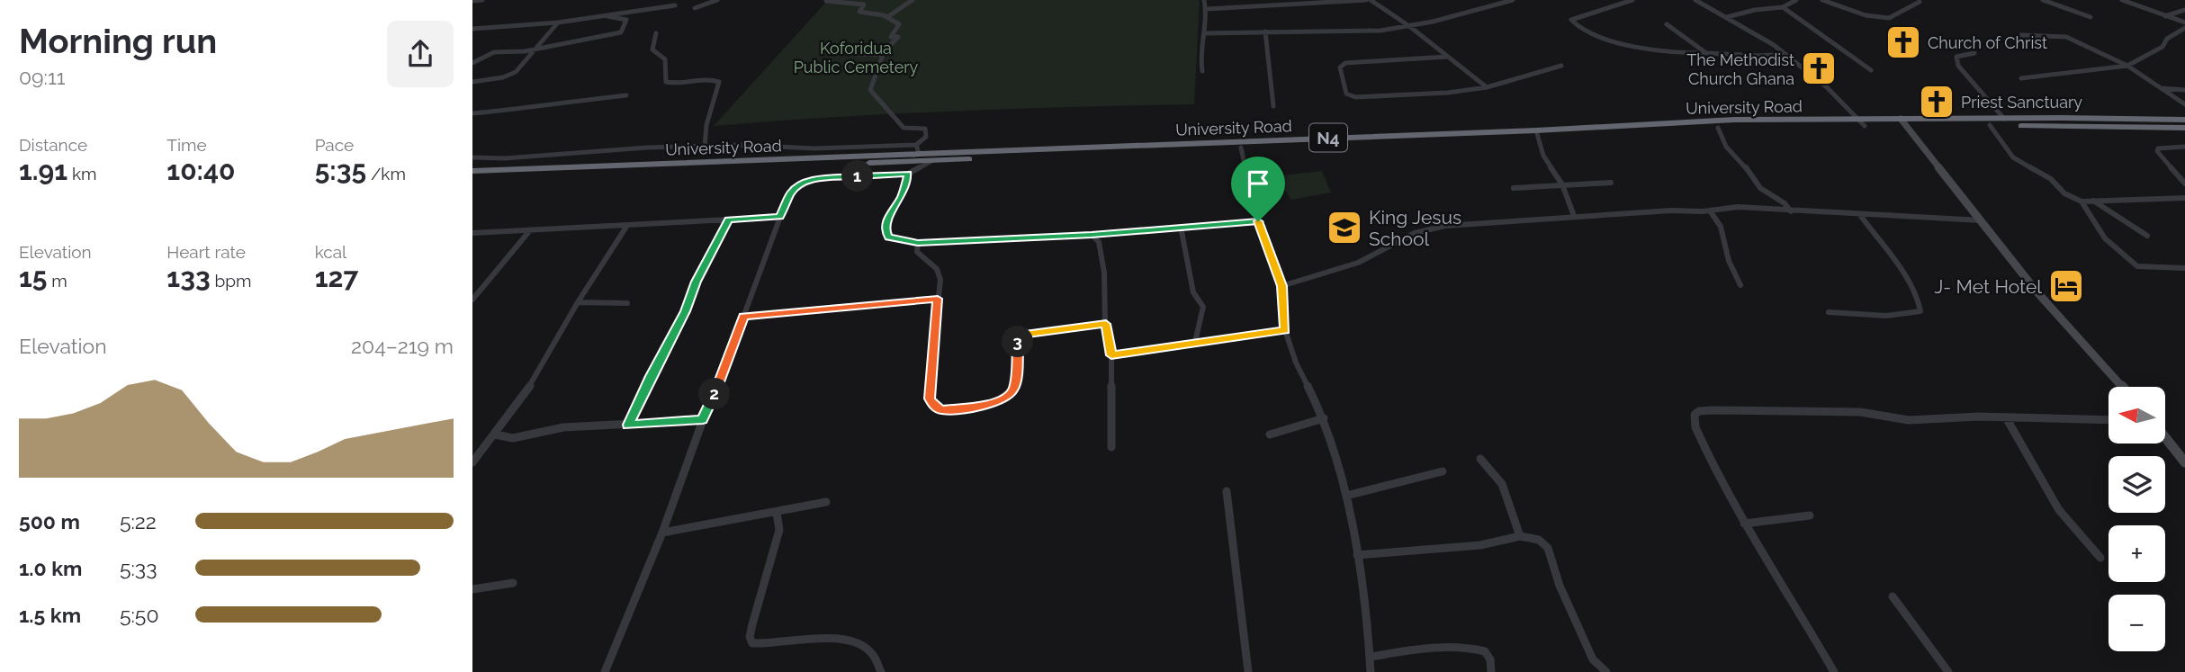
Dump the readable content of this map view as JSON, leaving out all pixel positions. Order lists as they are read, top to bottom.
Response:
{
  "streets": {
    "highway": ["University Road", "N4"]
  },
  "parks": ["Koforidua Public Cemetery"],
  "places": {
    "church": ["Church of Christ", "The Methodist Church Ghana", "Priest Sanctuary"],
    "school or university": ["King Jesus School"],
    "hotel": ["J- Met Hotel"]
  },
  "north": "left",
  "page": {
    "heading": ["Morning run", "09:11"],
    "stats": [
      ["Distance", "1.91 km"],
      ["Time", "10:40"],
      ["Pace", "5:35 /km"],
      ["Elevation", "15 m"],
      ["Heart rate", "133 bpm"],
      ["kcal", "127"]
    ],
    "pins": ["1", "3", "2"],
    "chart": ["Elevation", "204–219 m"],
    "map_buttons": ["+", "−"],
    "list": [
      {
        "name": "500 m",
        "note": "5:22"
      },
      {
        "name": "1.0 km",
        "note": "5:33"
      },
      {
        "name": "1.5 km",
        "note": "5:50"
      }
    ]
  }
}
